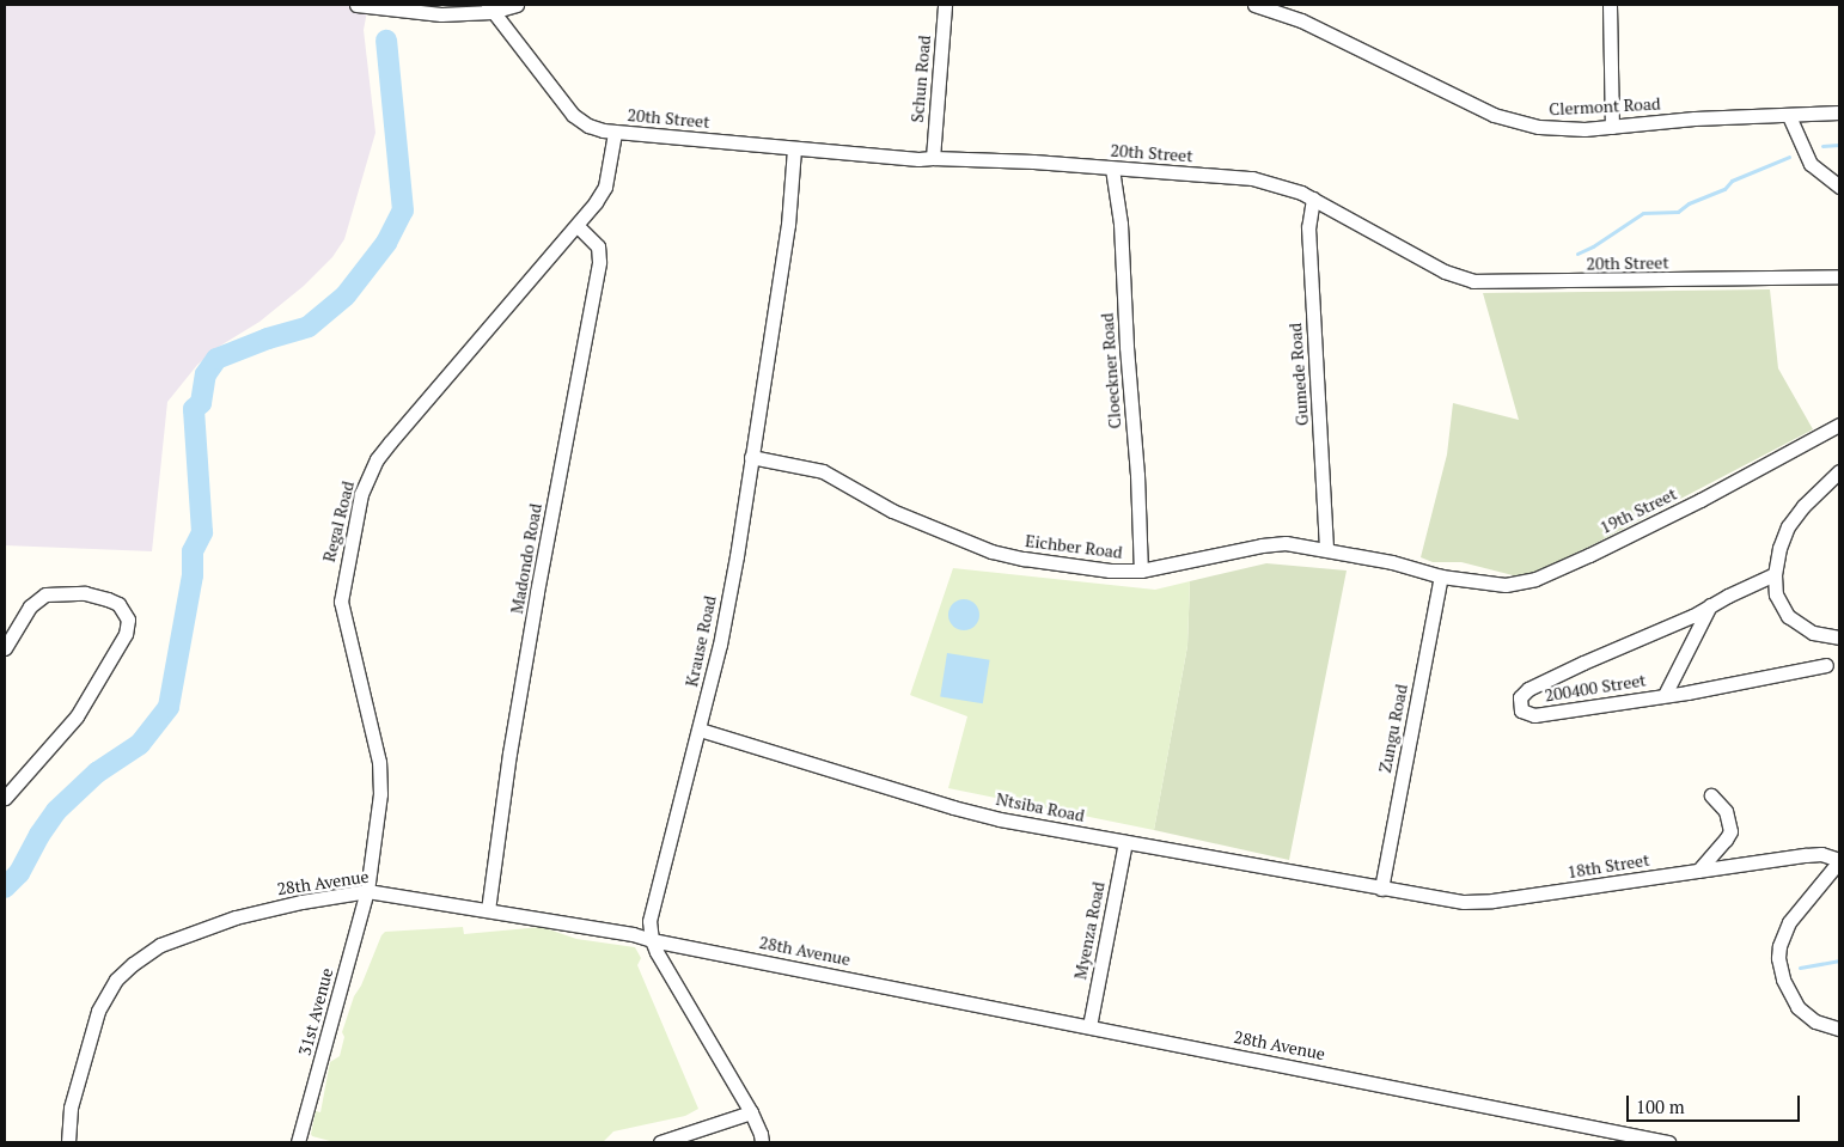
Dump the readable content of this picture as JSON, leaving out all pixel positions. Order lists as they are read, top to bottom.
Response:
{
  "streets": {
    "street": [
      "Schun Road",
      "Clermont Road",
      "20th Street",
      "Cloeckner Road",
      "Gumede Road",
      "19th Street",
      "Regal Road",
      "Eichber Road",
      "Madondo Road",
      "Krause Road",
      "200400 Street",
      "Zungu Road",
      "Ntsiba Road",
      "18th Street",
      "28th Avenue",
      "Myenza Road",
      "31st Avenue"
    ]
  },
  "crossings": [
    ["Schun Road", "20th Street"],
    ["20th Street", "Cloeckner Road"],
    ["20th Street", "Gumede Road"],
    ["20th Street", "Regal Road"],
    ["20th Street", "Krause Road"],
    ["Cloeckner Road", "Eichber Road"],
    ["Gumede Road", "Eichber Road"],
    ["19th Street", "Eichber Road"],
    ["19th Street", "Zungu Road"],
    ["Regal Road", "Madondo Road"],
    ["Regal Road", "28th Avenue"],
    ["Regal Road", "31st Avenue"],
    ["Eichber Road", "Krause Road"],
    ["Eichber Road", "Zungu Road"],
    ["Madondo Road", "28th Avenue"],
    ["Krause Road", "Ntsiba Road"],
    ["Krause Road", "28th Avenue"],
    ["Zungu Road", "Ntsiba Road"],
    ["Zungu Road", "18th Street"],
    ["Ntsiba Road", "18th Street"],
    ["Ntsiba Road", "Myenza Road"],
    ["28th Avenue", "Myenza Road"],
    ["28th Avenue", "31st Avenue"]
  ],
  "scale_bar": "100 m"
}
